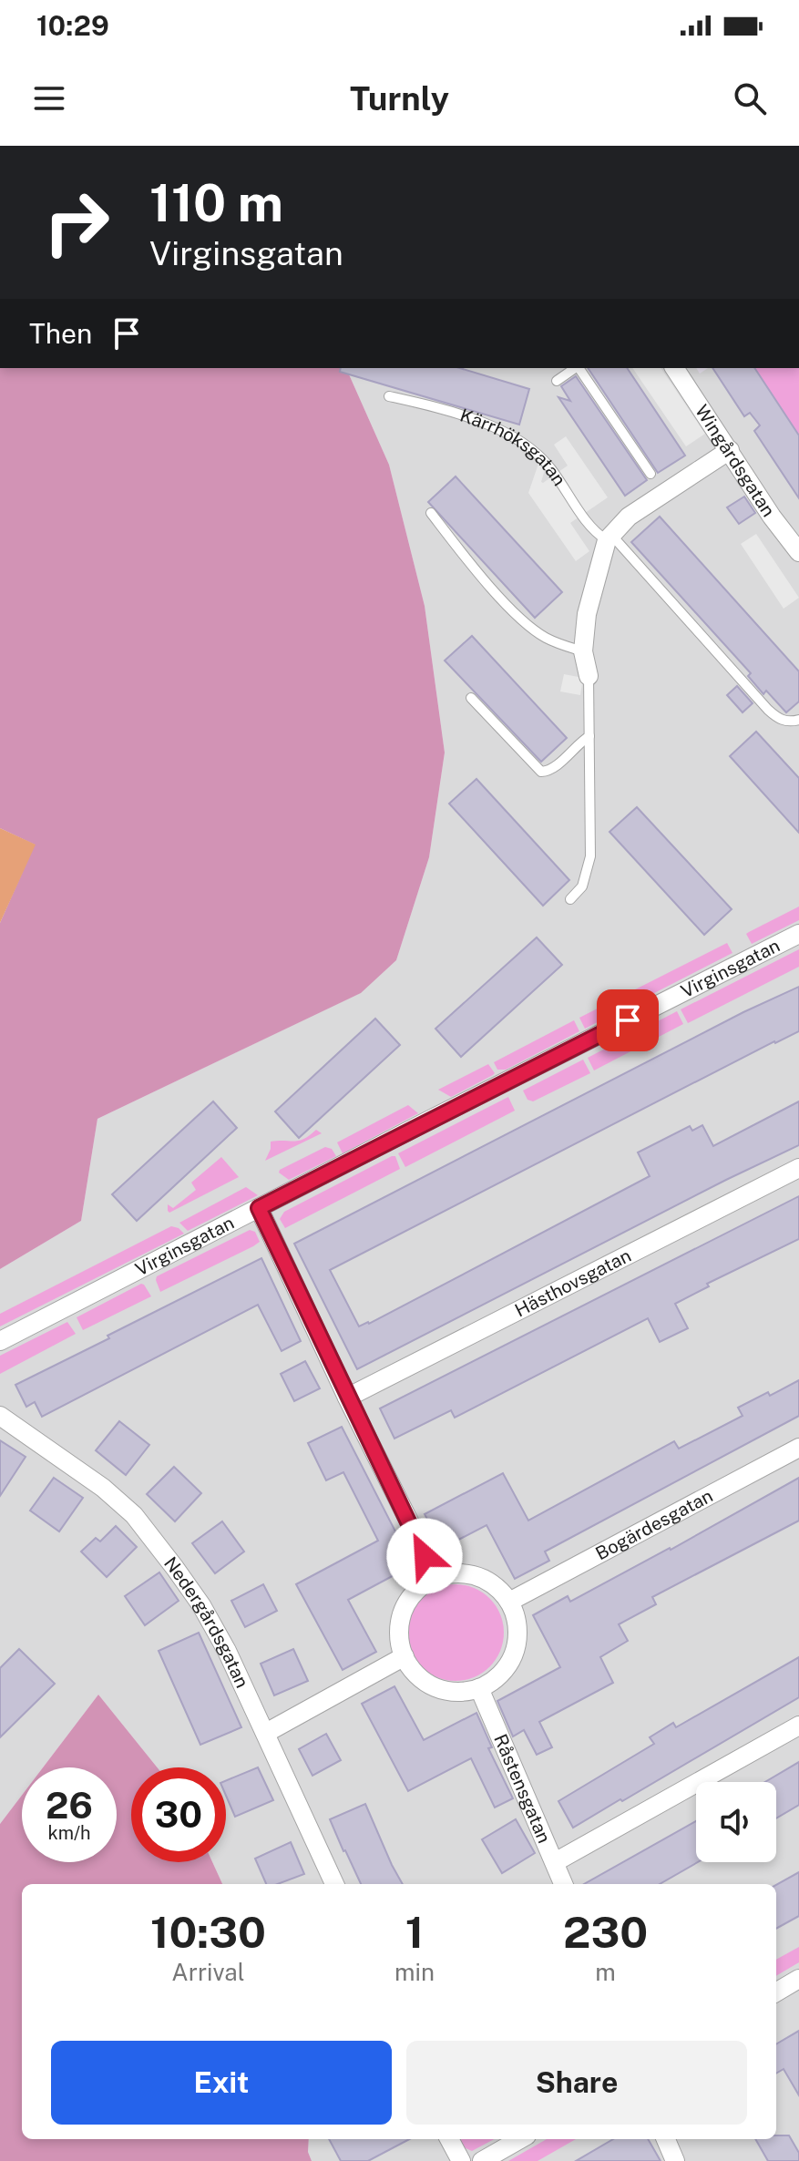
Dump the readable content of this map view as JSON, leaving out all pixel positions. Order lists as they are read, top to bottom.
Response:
{
  "streets": {
    "street": [
      "Wingårdsgatan",
      "Virginsgatan",
      "Hästhovsgatan",
      "Bogärdesgatan",
      "Nedergårdsgatan",
      "Råstensgatan"
    ],
    "lane": ["Kärrhöksgatan"]
  },
  "crossings": [
    ["Bogärdesgatan", "Råstensgatan"]
  ],
  "page": {
    "status": "10:29",
    "header": "Turnly",
    "turn": ["110 m", "Virginsgatan"],
    "then": "Then",
    "speed": "26 km/h",
    "limit": "30",
    "eta": [
      "10:30",
      "Arrival",
      "1",
      "min",
      "230",
      "m"
    ],
    "buttons": ["Exit", "Share"]
  }
}
